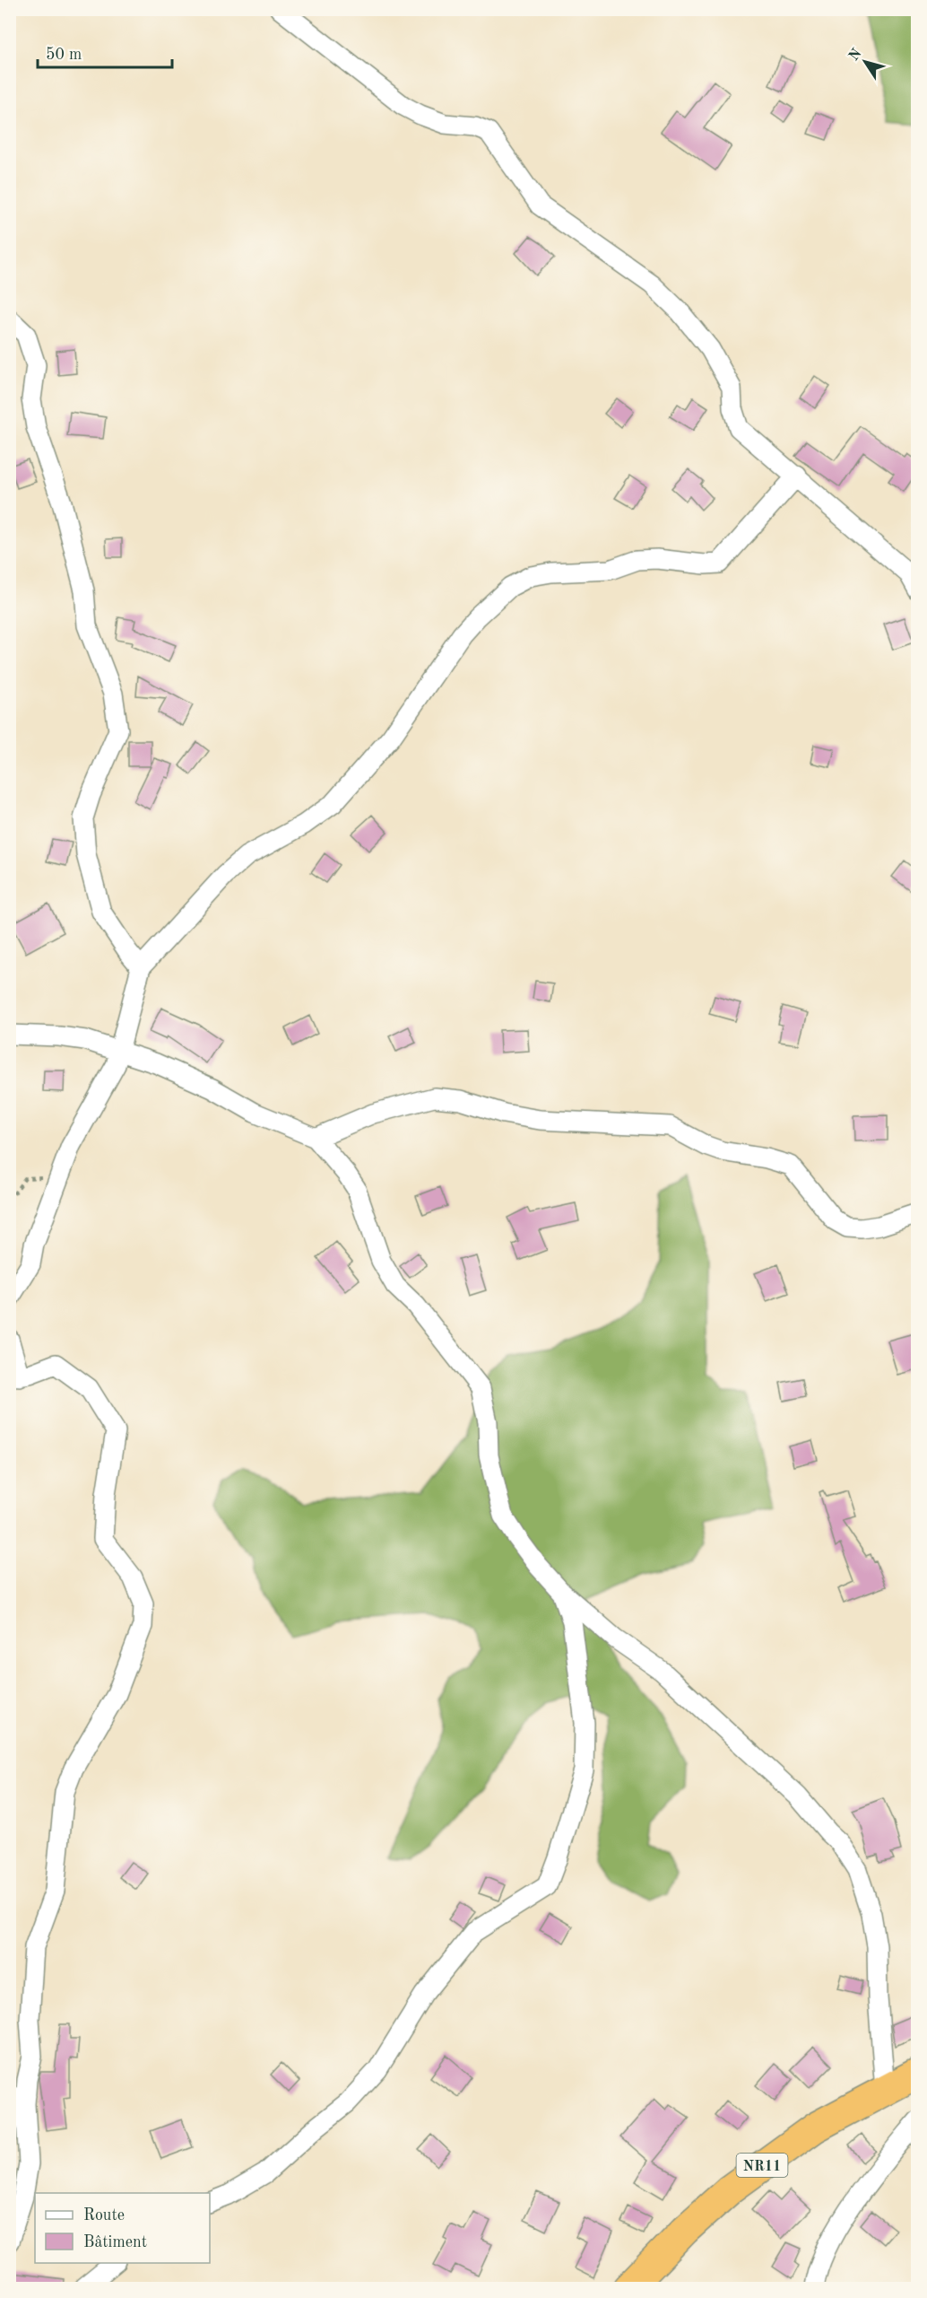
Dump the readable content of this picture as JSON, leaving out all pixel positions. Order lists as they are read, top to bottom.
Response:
{
  "streets": {
    "highway": ["NR11"]
  },
  "legend": ["Route", "Bâtiment"],
  "scale_bar": "50 m",
  "north": "top left"
}
